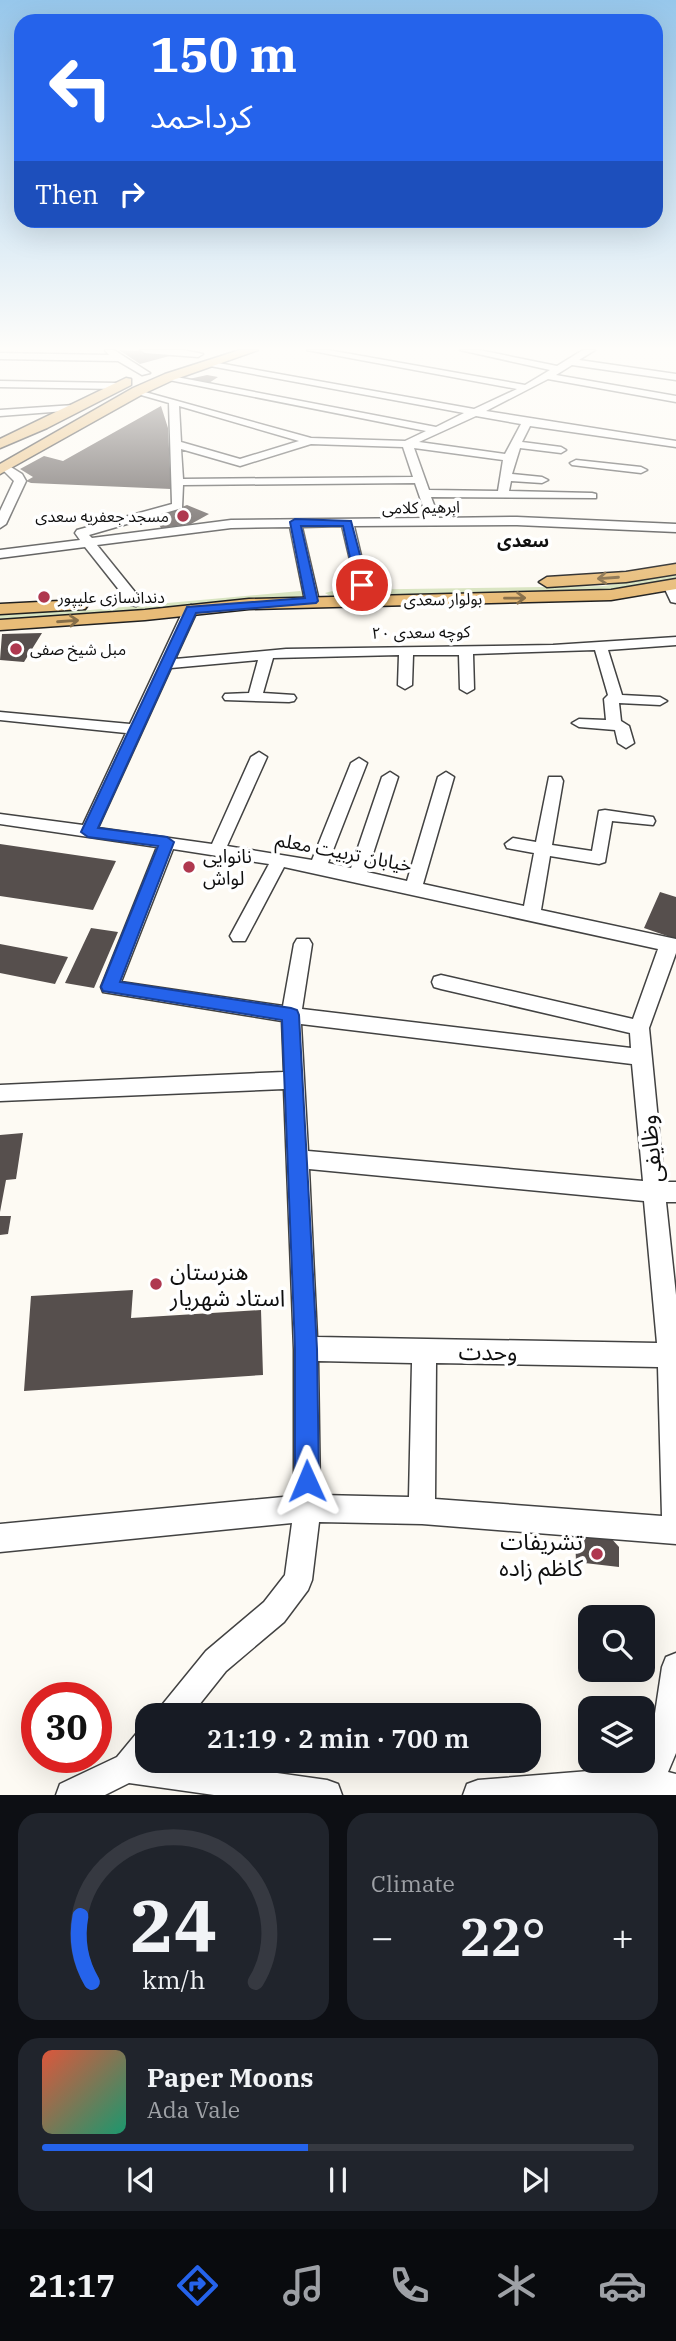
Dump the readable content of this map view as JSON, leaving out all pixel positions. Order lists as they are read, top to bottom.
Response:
{
  "streets": {
    "main road": ["بولوار سعدی"],
    "street": [
      "ابرهیم کلامی",
      "کوچه سعدی ۲۰",
      "خیابان تربیت معلم",
      "وظایفی",
      "وحدت"
    ]
  },
  "crossings": [
    ["خیابان تربیت معلم", "وظایفی"],
    ["وظایفی", "وحدت"]
  ],
  "districts": ["سعدی"],
  "places": [
    "مسجد جعفریه سعدی",
    "دندانسازی علیپور",
    "مبل شیخ صفی",
    "نانوایی لواش",
    "هنرستان استاد شهریار",
    "تشریفات کاظم زاده"
  ],
  "page": {
    "turn": ["150 m", "کرداحمد"],
    "then": "Then",
    "limit": "30",
    "trip": "21:19 · 2 min · 700 m",
    "tile": "Climate",
    "heat": ["−", "22°", "+"],
    "song": ["Paper Moons", "Ada Vale"],
    "tabs": "21:17",
    "gauge": ["24", "km/h"]
  }
}
